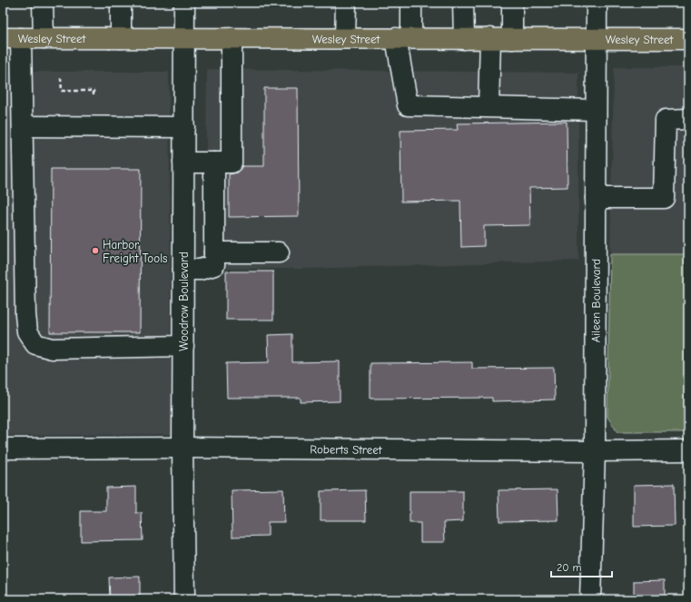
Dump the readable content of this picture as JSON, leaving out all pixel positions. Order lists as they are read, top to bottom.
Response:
{
  "streets": {
    "main road": ["Wesley Street"],
    "street": ["Woodrow Boulevard", "Aileen Boulevard", "Roberts Street"]
  },
  "crossings": [
    ["Wesley Street", "Woodrow Boulevard"],
    ["Wesley Street", "Aileen Boulevard"],
    ["Woodrow Boulevard", "Roberts Street"],
    ["Aileen Boulevard", "Roberts Street"]
  ],
  "places": ["Harbor Freight Tools"],
  "scale_bar": "20 m"
}
